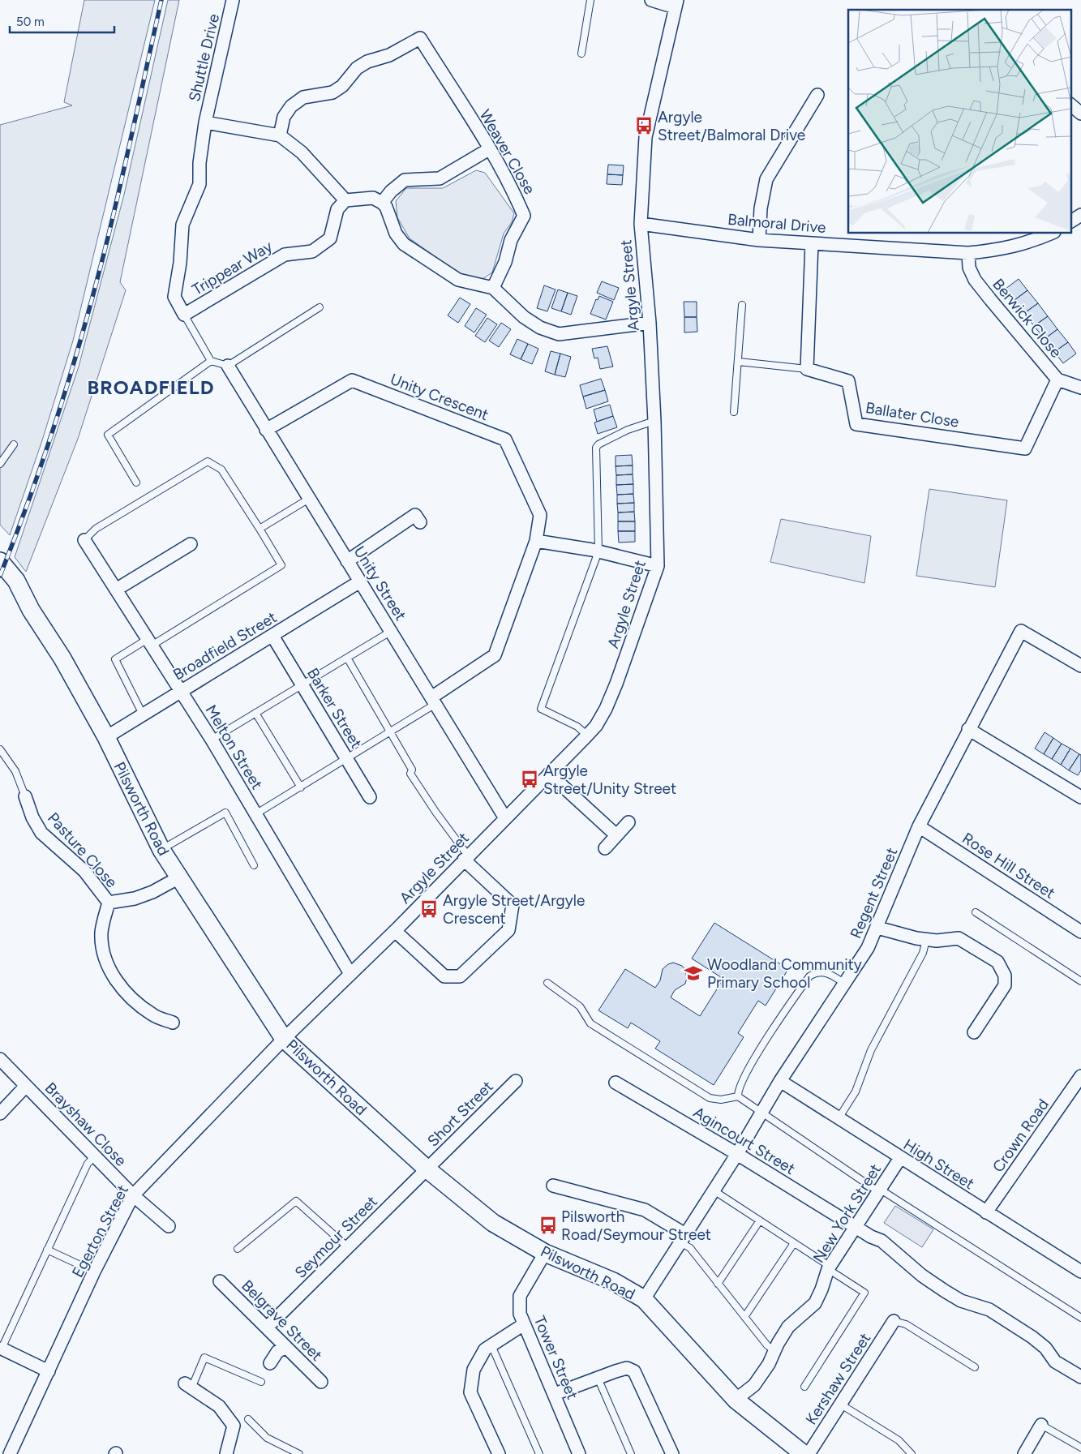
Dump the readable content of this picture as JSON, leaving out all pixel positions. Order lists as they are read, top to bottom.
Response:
{
  "streets": {
    "street": [
      "Shuttle Drive",
      "Weaver Close",
      "Balmoral Drive",
      "Trippear Way",
      "Argyle Street",
      "Berwick Close",
      "Unity Crescent",
      "Ballater Close",
      "Unity Street",
      "Broadfield Street",
      "Barker Street",
      "Melton Street",
      "Pilsworth Road",
      "Pasture Close",
      "Rose Hill Street",
      "Regent Street",
      "Short Street",
      "Brayshaw Close",
      "Crown Road",
      "Agincourt Street",
      "High Street",
      "New York Street",
      "Egerton Street",
      "Seymour Street",
      "Belgrave Street",
      "Tower Street",
      "Kershaw Street"
    ]
  },
  "crossings": [
    ["Shuttle Drive", "Trippear Way"],
    ["Balmoral Drive", "Argyle Street"],
    ["Balmoral Drive", "Berwick Close"],
    ["Argyle Street", "Unity Street"],
    ["Argyle Street", "Melton Street"],
    ["Argyle Street", "Pilsworth Road"],
    ["Argyle Street", "Egerton Street"],
    ["Berwick Close", "Ballater Close"],
    ["Unity Crescent", "Unity Street"],
    ["Unity Street", "Broadfield Street"],
    ["Broadfield Street", "Barker Street"],
    ["Broadfield Street", "Melton Street"],
    ["Broadfield Street", "Pilsworth Road"],
    ["Pilsworth Road", "Regent Street"],
    ["Pilsworth Road", "Short Street"],
    ["Pilsworth Road", "New York Street"],
    ["Pilsworth Road", "Egerton Street"],
    ["Pilsworth Road", "Seymour Street"],
    ["Pilsworth Road", "Tower Street"],
    ["Rose Hill Street", "Regent Street"],
    ["Regent Street", "Agincourt Street"],
    ["Regent Street", "High Street"],
    ["Short Street", "Seymour Street"],
    ["Brayshaw Close", "Egerton Street"],
    ["Crown Road", "High Street"],
    ["Agincourt Street", "New York Street"],
    ["High Street", "New York Street"],
    ["Seymour Street", "Belgrave Street"]
  ],
  "districts": ["BROADFIELD"],
  "places": {
    "bus stop": [
      "Argyle Street/Balmoral Drive",
      "Argyle Street/Unity Street",
      "Argyle Street/Argyle Crescent",
      "Pilsworth Road/Seymour Street"
    ],
    "school or university": ["Woodland Community Primary School"]
  },
  "scale_bar": "50 m"
}
